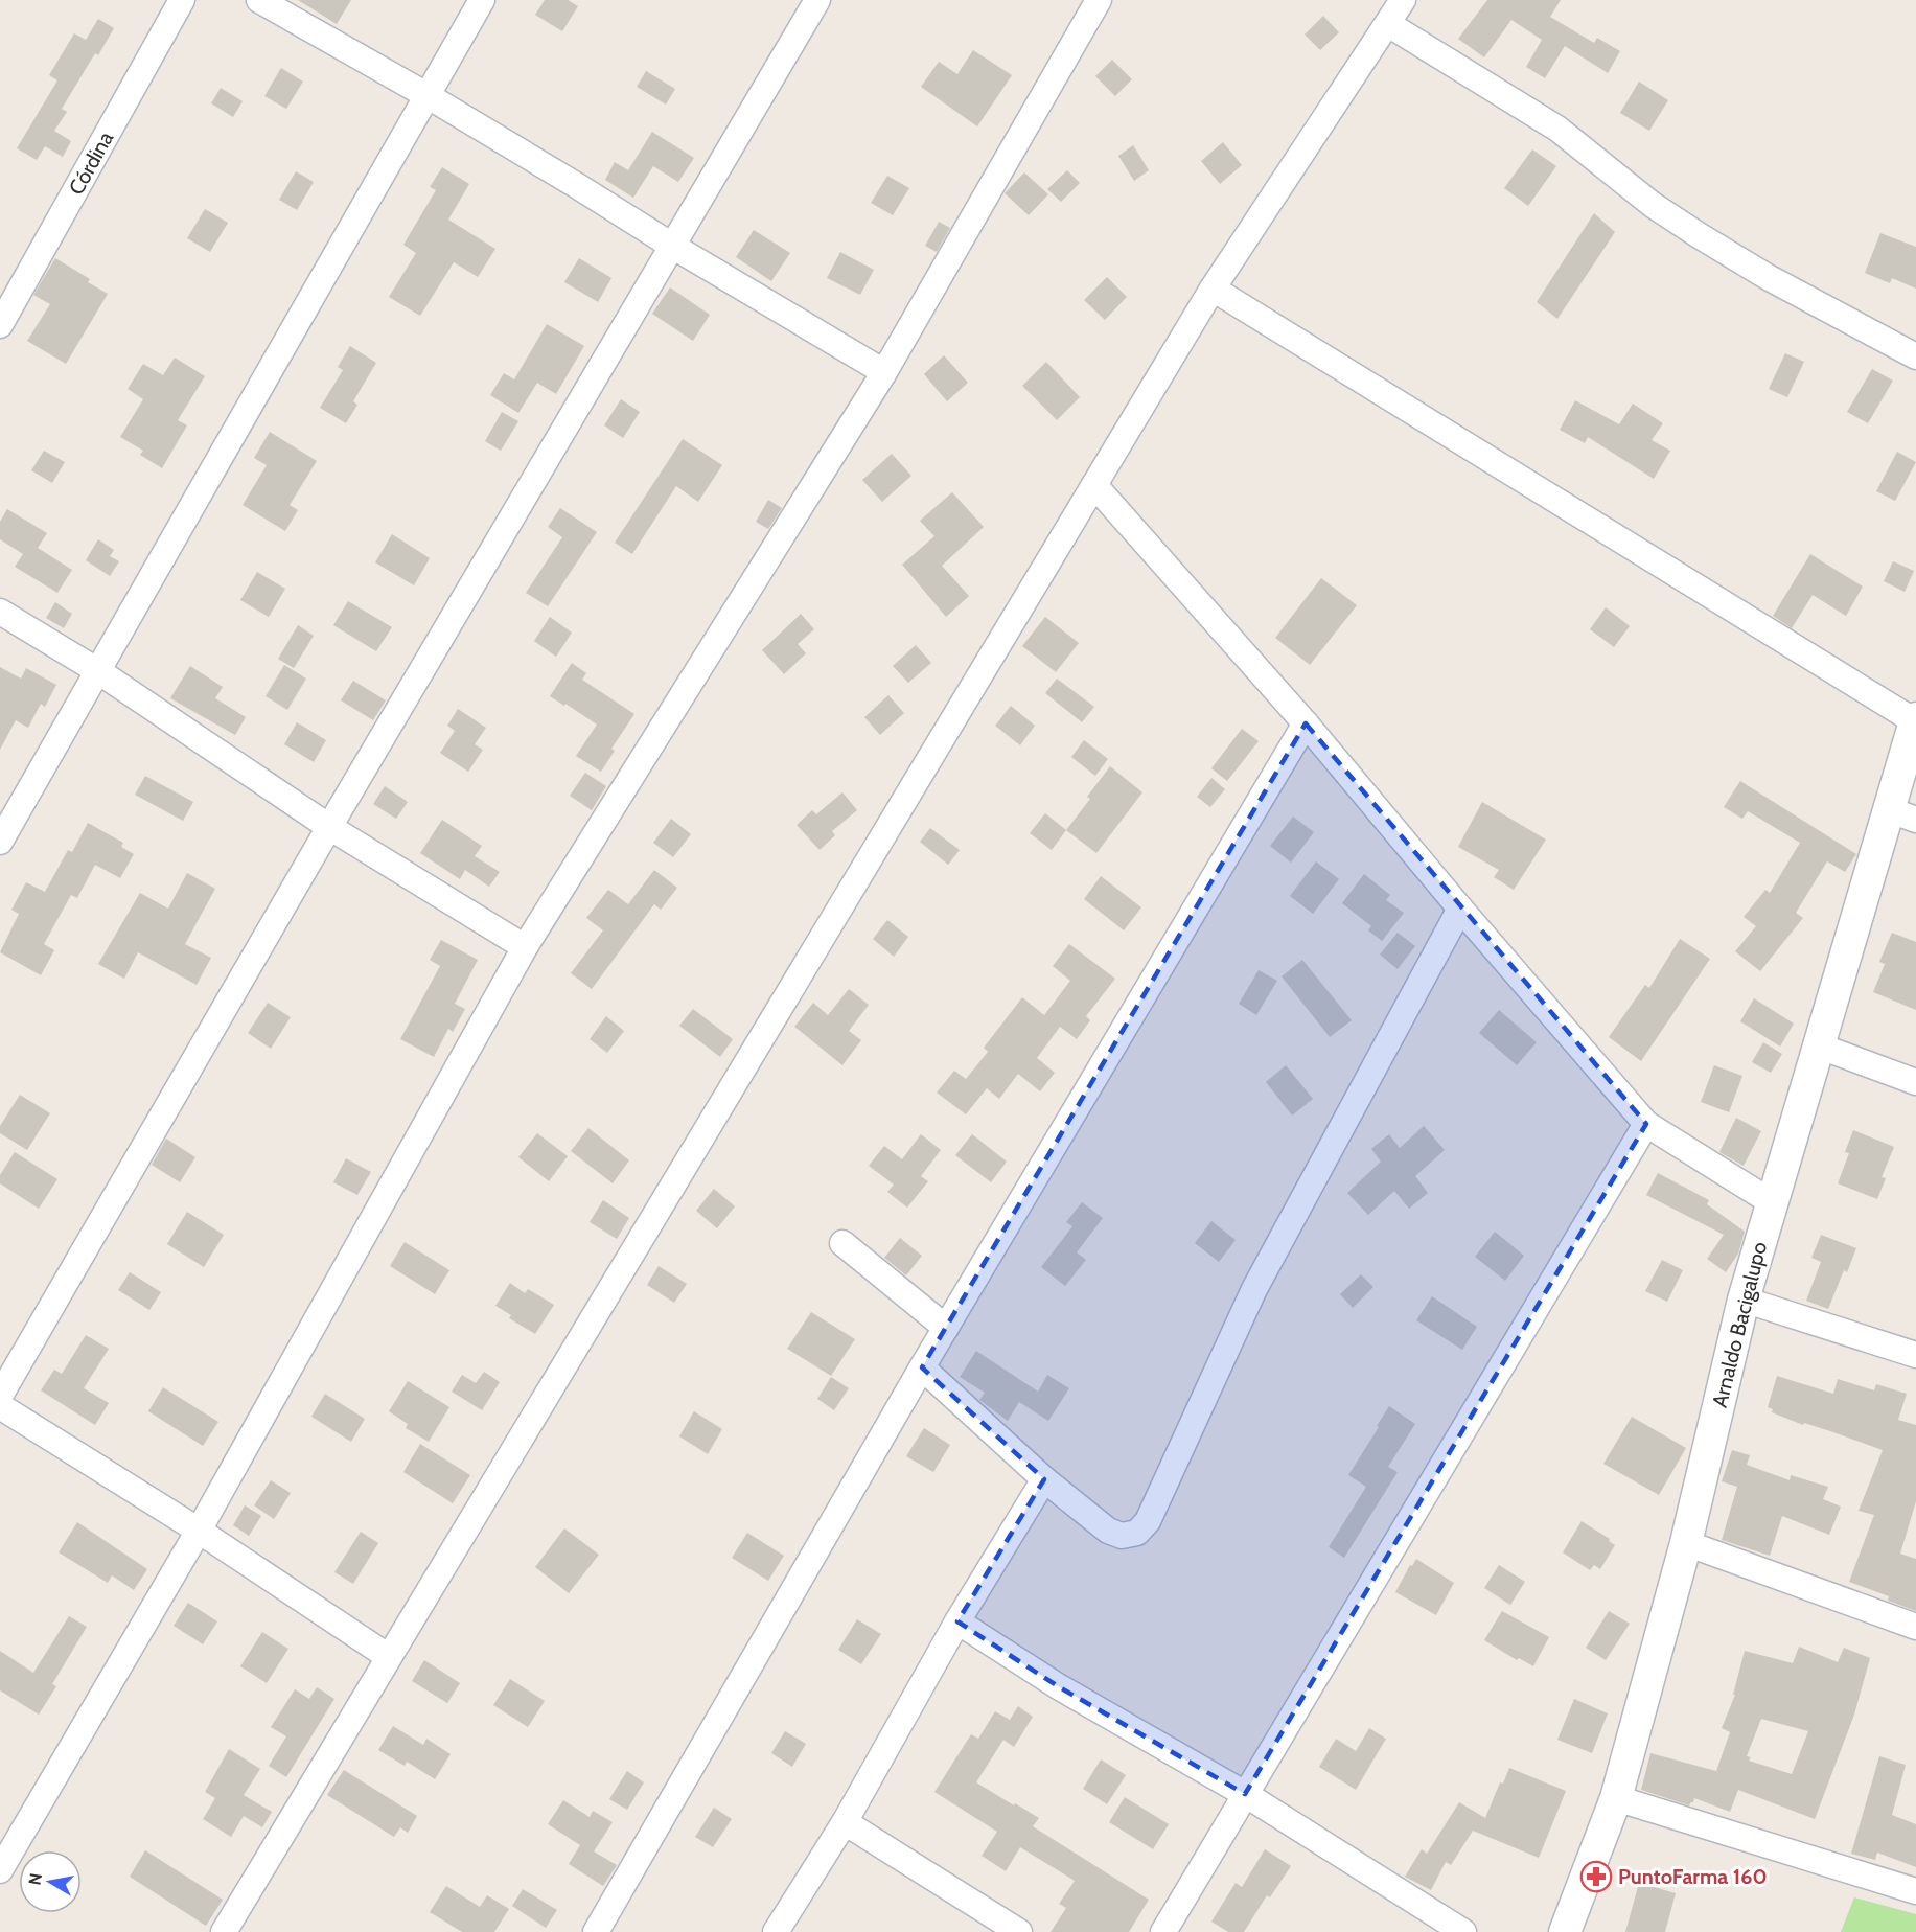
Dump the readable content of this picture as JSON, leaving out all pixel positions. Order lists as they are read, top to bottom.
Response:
{
  "streets": {
    "street": ["Córdina", "Arnaldo Bacigalupo"]
  },
  "places": {
    "pharmacy": ["PuntoFarma 160"]
  },
  "north": "left"
}
